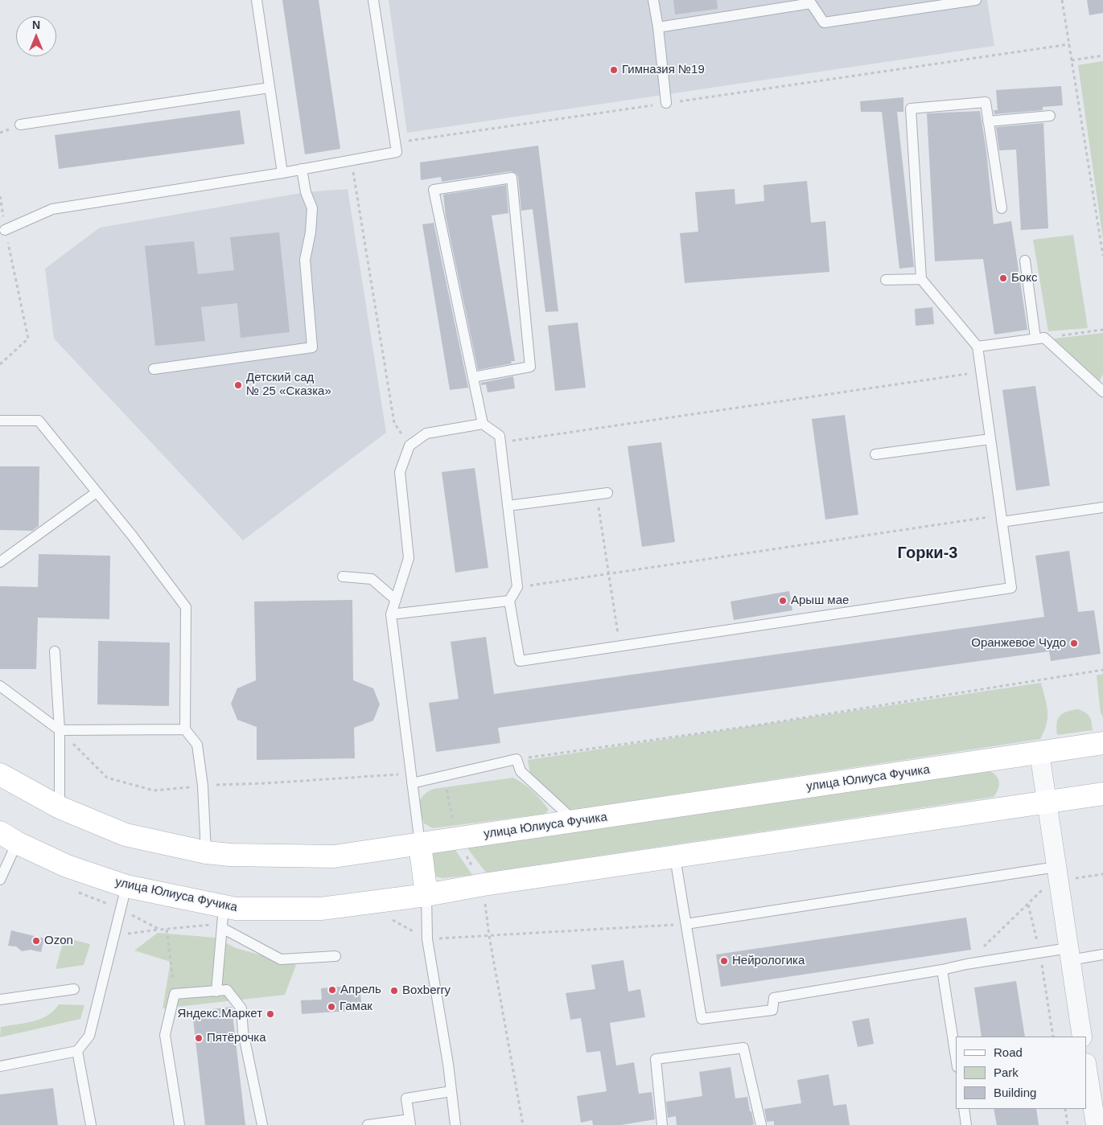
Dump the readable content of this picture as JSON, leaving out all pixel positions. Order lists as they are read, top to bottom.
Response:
{
  "streets": {
    "main road": ["улица Юлиуса Фучика"]
  },
  "districts": ["Горки-3"],
  "places": [
    "Гимназия №19",
    "Бокс",
    "Детский сад № 25 «Сказка»",
    "Арыш мае",
    "Оранжевое Чудо",
    "Ozon",
    "Нейрологика",
    "Апрель",
    "Boxberry",
    "Гамак",
    "Яндекс.Маркет",
    "Пятёрочка"
  ],
  "legend": ["Road", "Park", "Building"],
  "north": "top"
}
